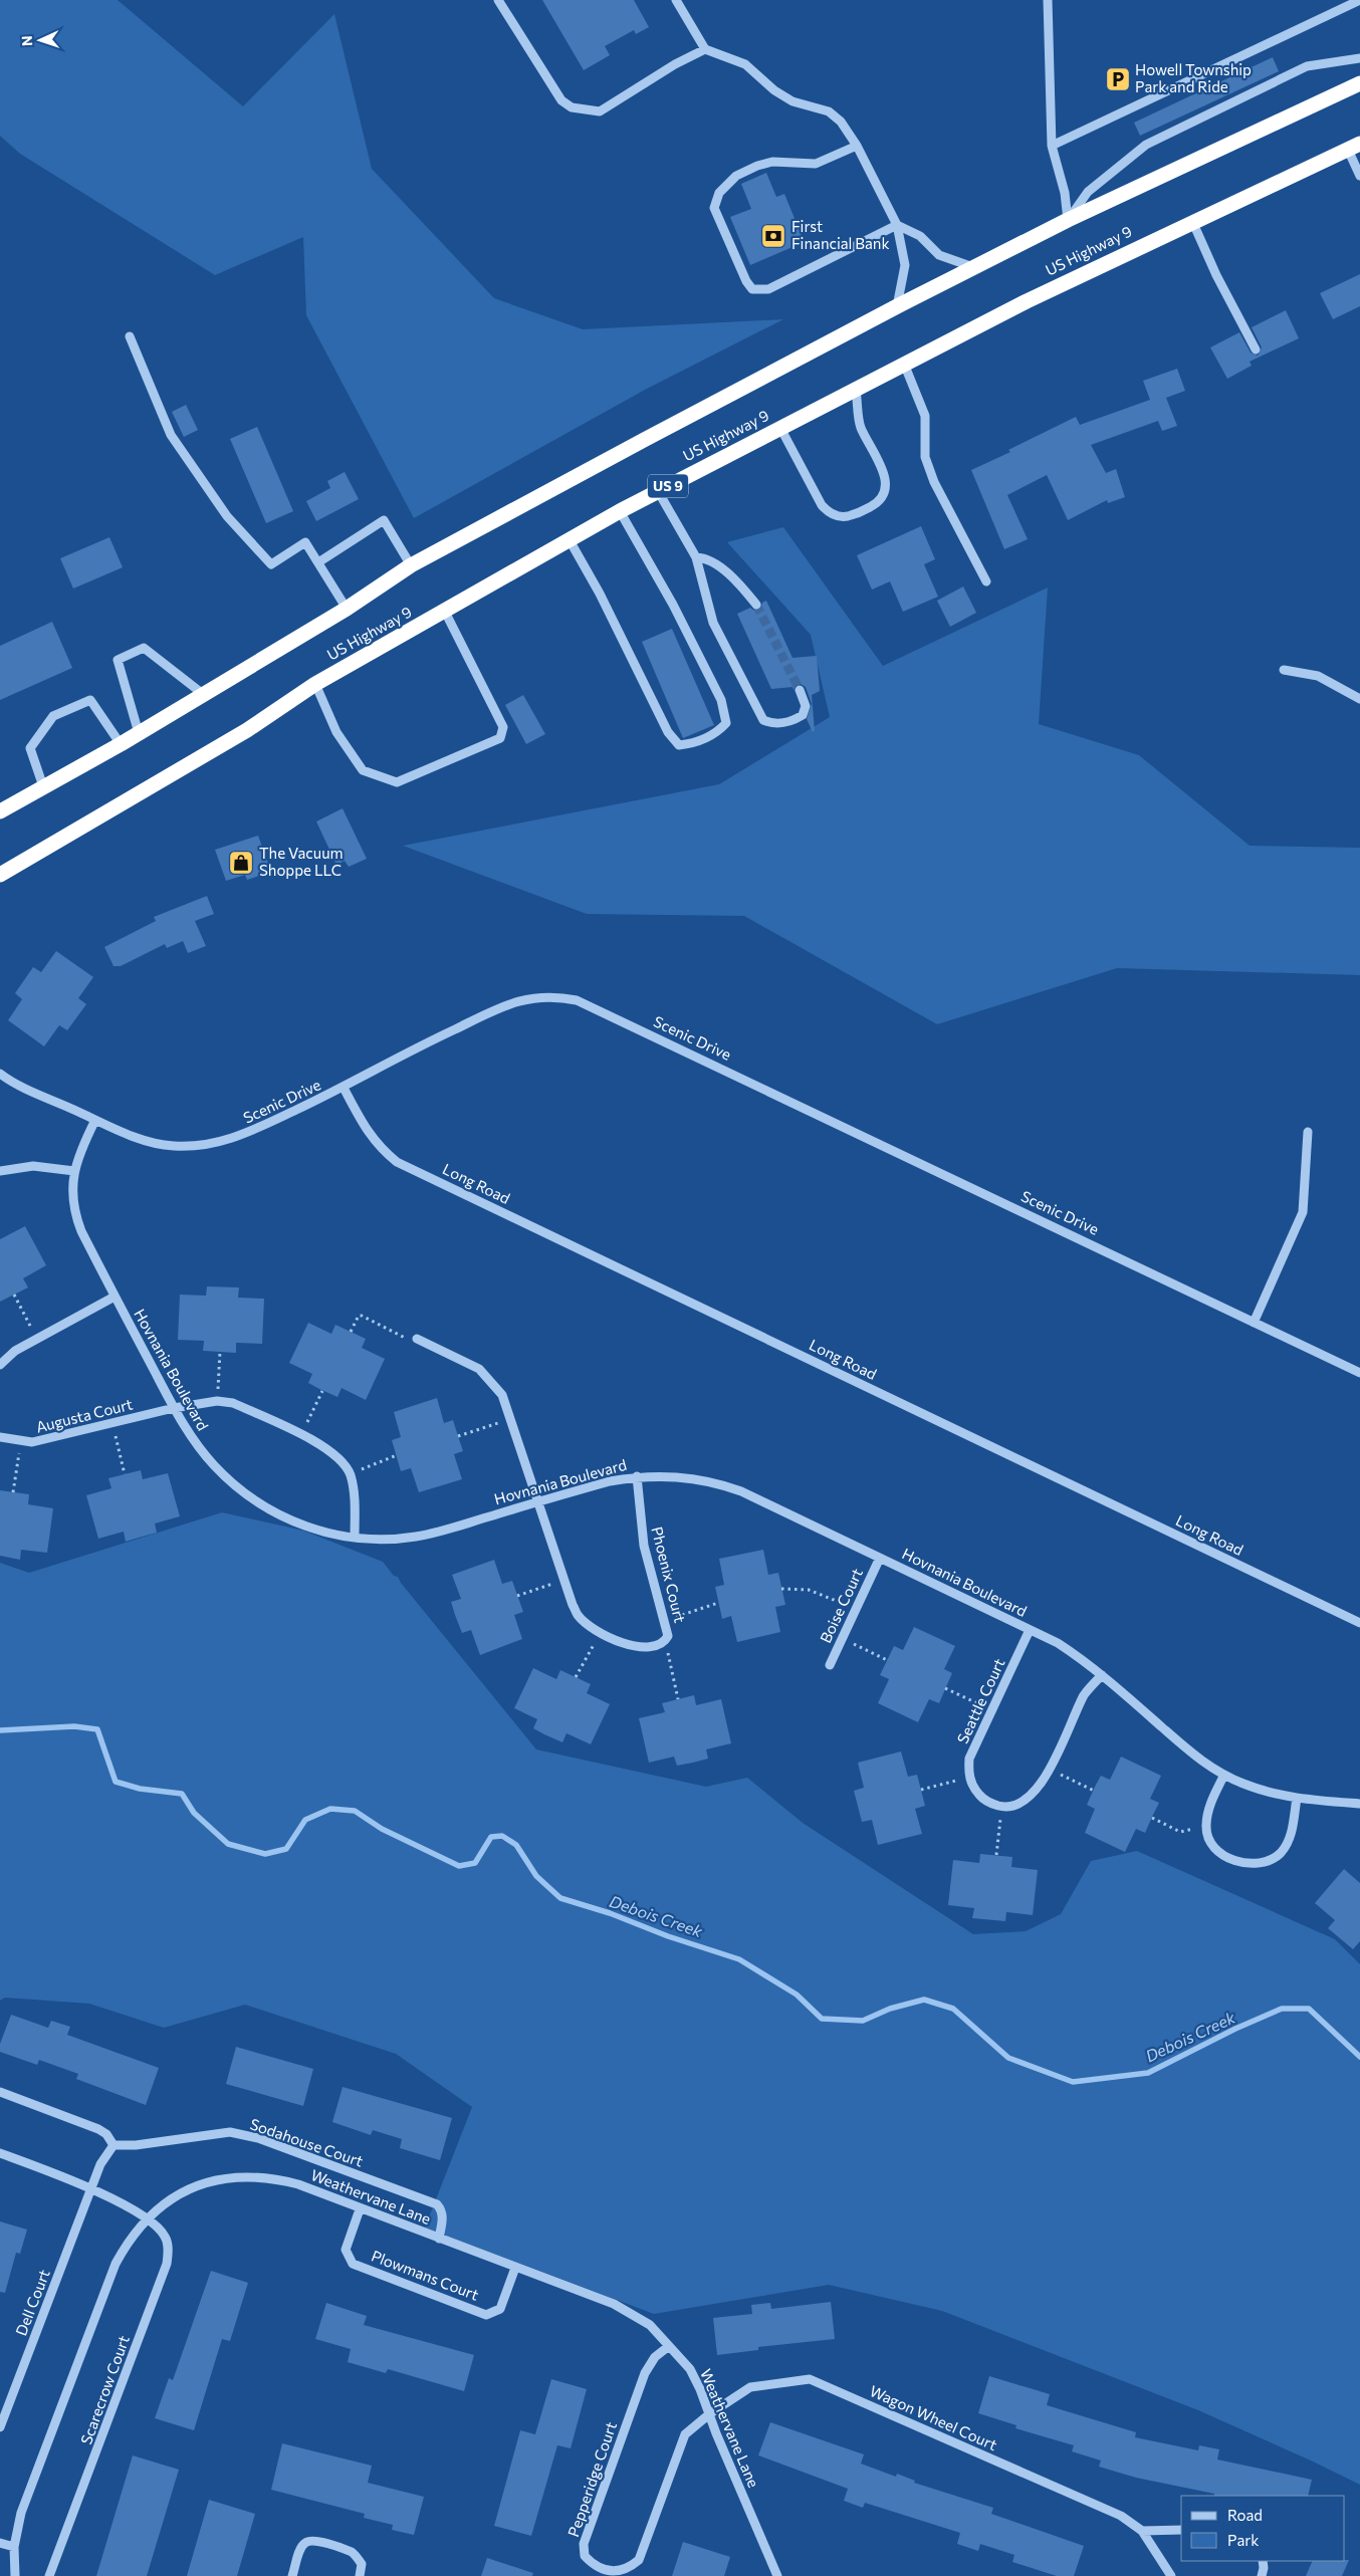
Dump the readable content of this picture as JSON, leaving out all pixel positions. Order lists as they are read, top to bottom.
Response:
{
  "streets": {
    "highway": ["US Highway 9", "US 9"],
    "street": [
      "Scenic Drive",
      "Long Road",
      "Hovnania Boulevard",
      "Augusta Court",
      "Phoenix Court",
      "Boise Court",
      "Seattle Court",
      "Sodahouse Court",
      "Weathervane Lane",
      "Plowmans Court",
      "Dell Court",
      "Scarecrow Court",
      "Wagon Wheel Court",
      "Pepperidge Court"
    ]
  },
  "crossings": [
    ["Scenic Drive", "Long Road"],
    ["Scenic Drive", "Hovnania Boulevard"],
    ["Hovnania Boulevard", "Augusta Court"],
    ["Hovnania Boulevard", "Phoenix Court"],
    ["Hovnania Boulevard", "Boise Court"],
    ["Hovnania Boulevard", "Seattle Court"],
    ["Sodahouse Court", "Weathervane Lane"],
    ["Weathervane Lane", "Plowmans Court"],
    ["Weathervane Lane", "Scarecrow Court"],
    ["Weathervane Lane", "Wagon Wheel Court"],
    ["Weathervane Lane", "Pepperidge Court"],
    ["Dell Court", "Scarecrow Court"],
    ["Wagon Wheel Court", "Pepperidge Court"]
  ],
  "water": ["Debois Creek"],
  "places": {
    "parking": ["Howell Township Park and Ride"],
    "bank": ["First Financial Bank"],
    "shop": ["The Vacuum Shoppe LLC"]
  },
  "legend": ["Road", "Park"],
  "north": "left"
}
